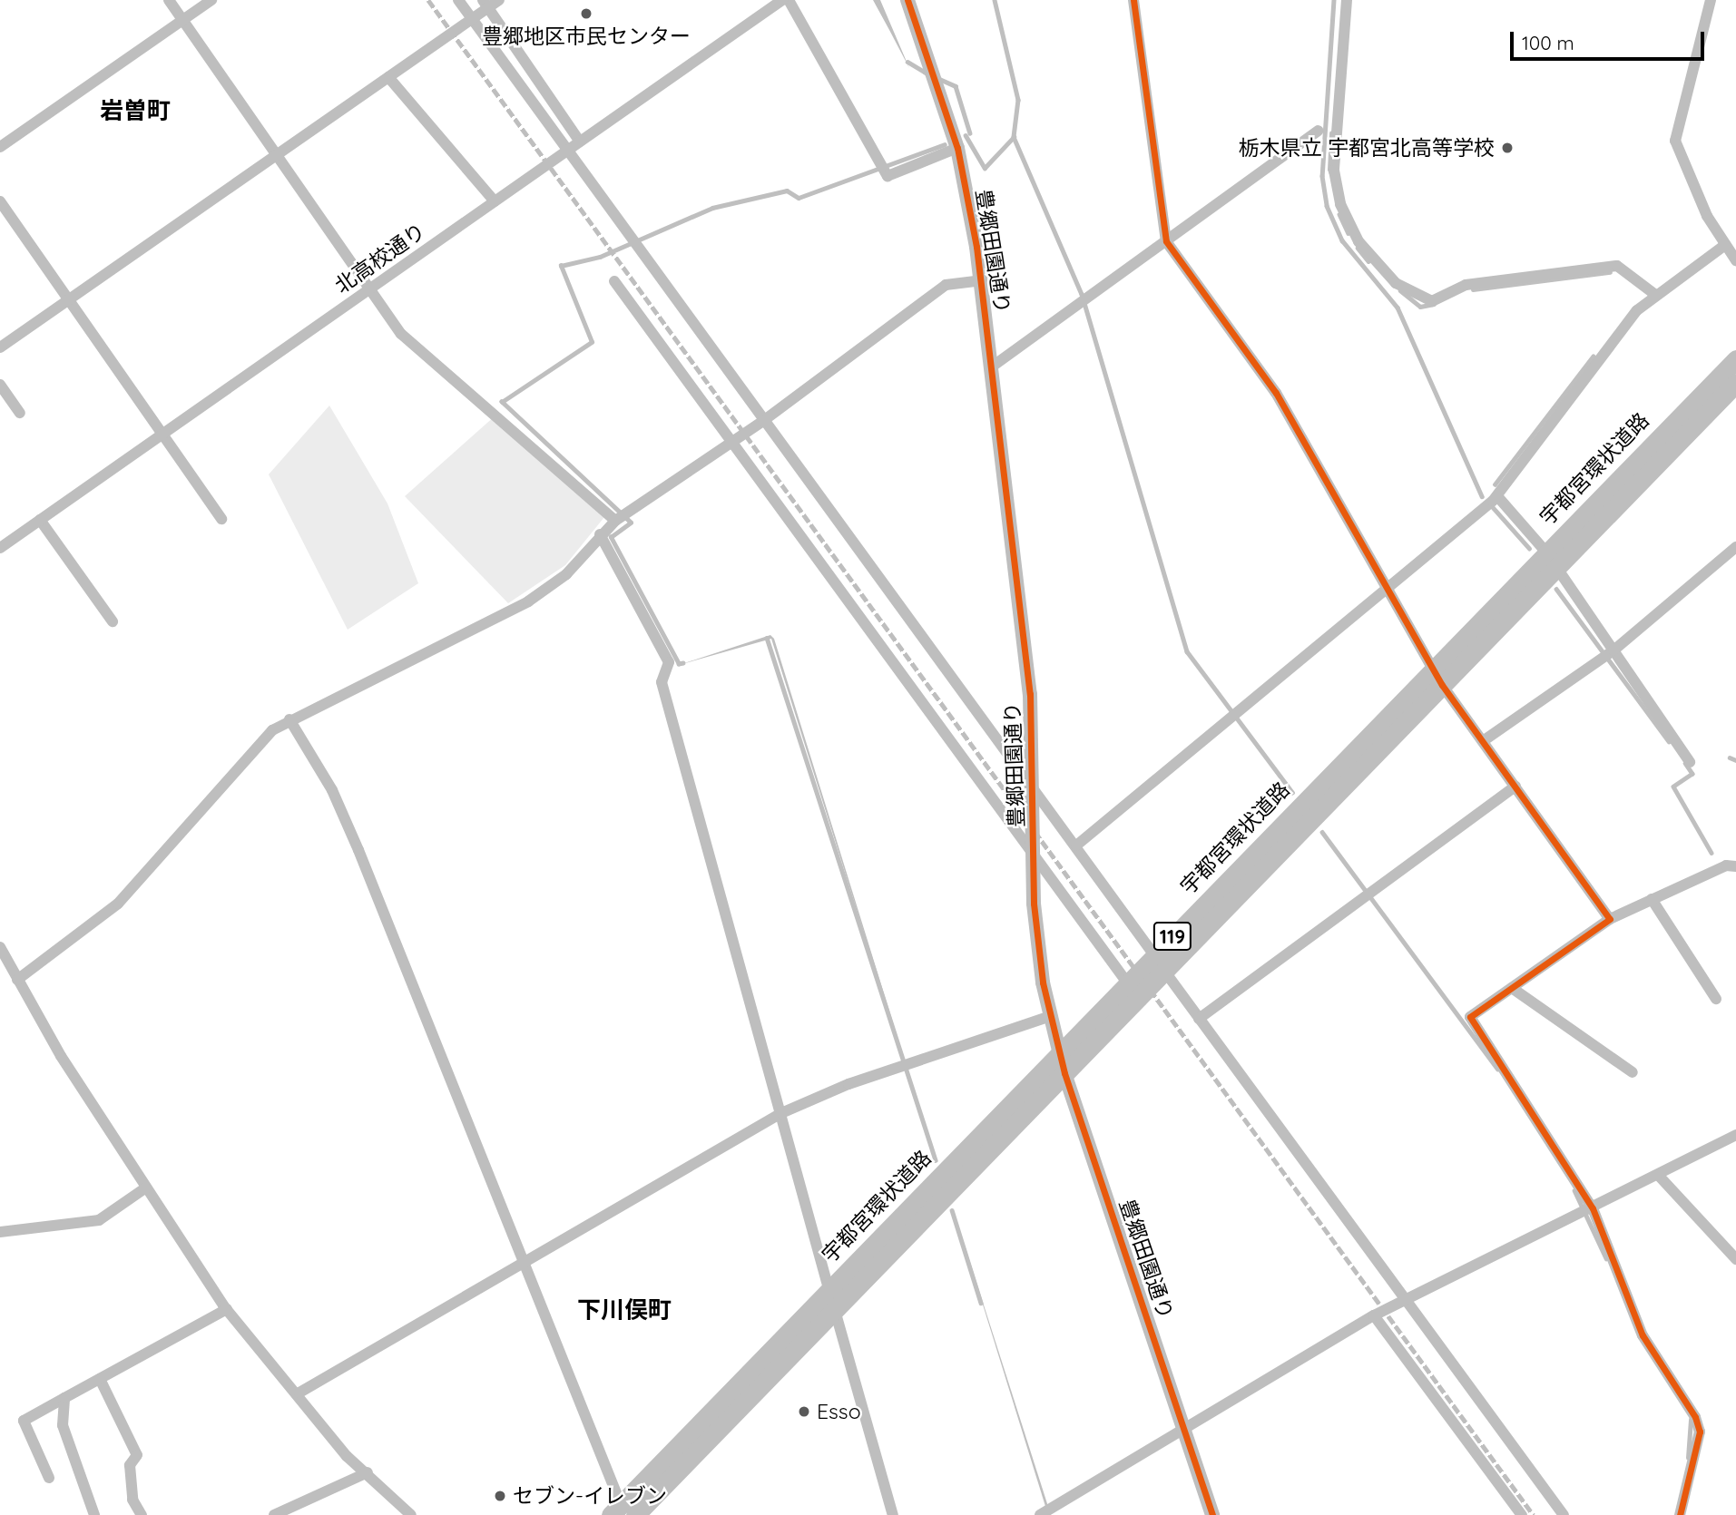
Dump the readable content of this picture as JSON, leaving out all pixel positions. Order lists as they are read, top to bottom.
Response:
{
  "streets": {
    "highway": ["宇都宮環状道路", "119"],
    "street": ["豊郷田園通り", "北高校通り"]
  },
  "crossings": [
    ["豊郷田園通り", "宇都宮環状道路"]
  ],
  "districts": ["岩曽町", "下川俣町"],
  "places": [
    "豊郷地区市民センター",
    "栃木県立 宇都宮北高等学校",
    "Esso",
    "セブン-イレブン"
  ],
  "scale_bar": "100 m"
}
